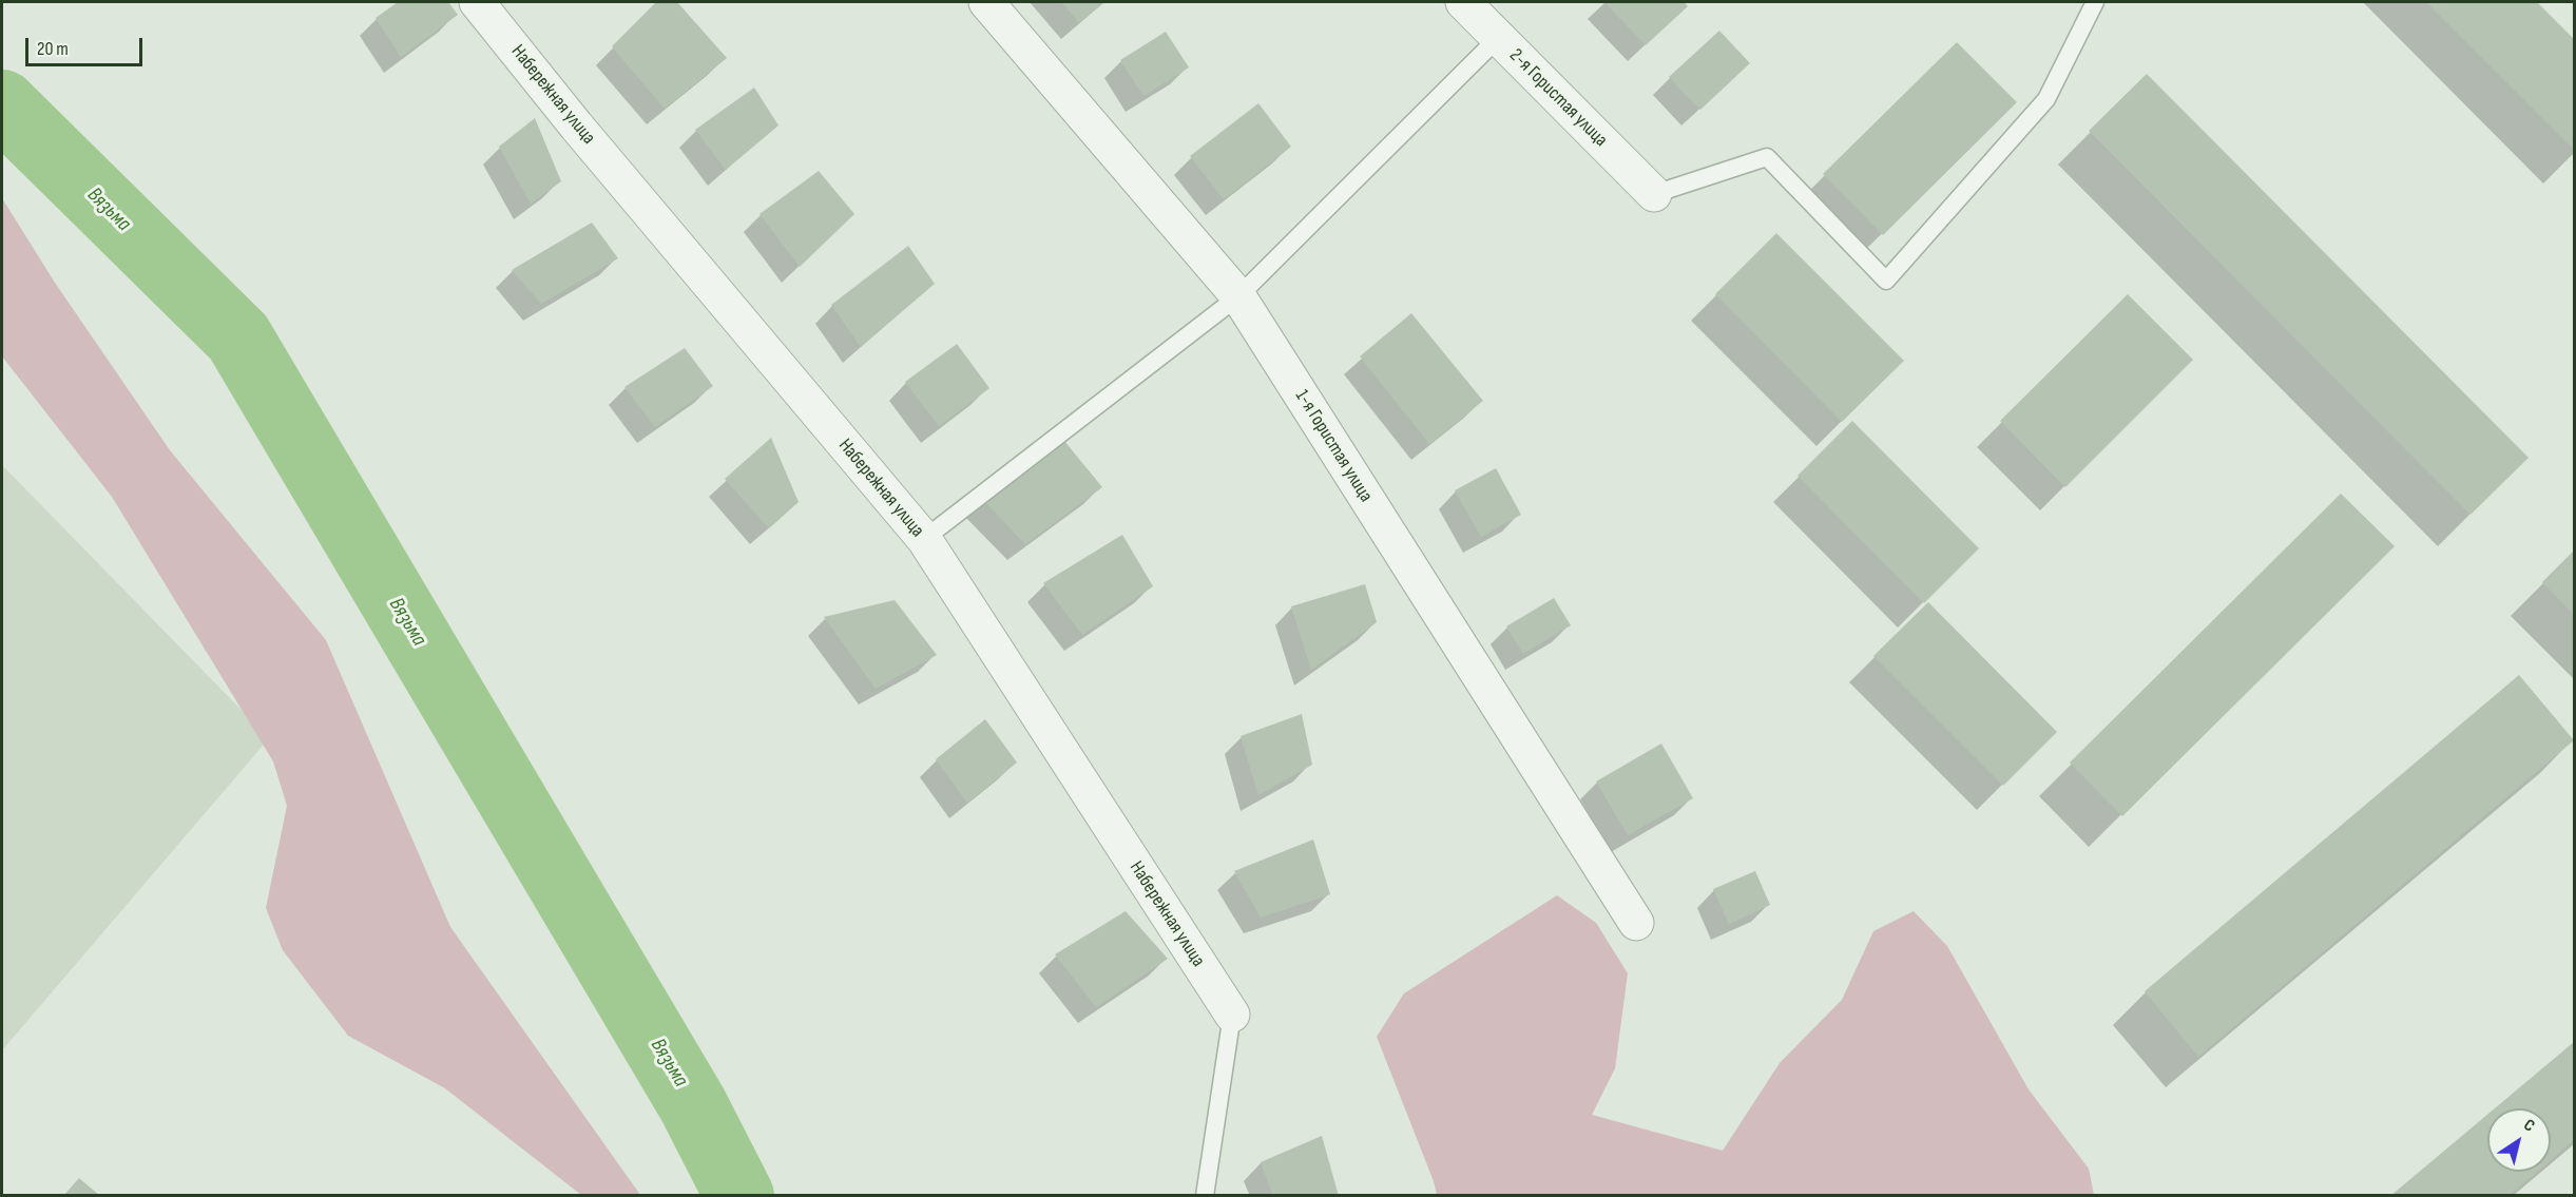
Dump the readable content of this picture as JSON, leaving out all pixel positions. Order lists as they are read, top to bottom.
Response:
{
  "streets": {
    "street": ["Набережная улица", "2-я Гористая улица", "1-я Гористая улица"]
  },
  "water": ["Вязьма"],
  "scale_bar": "20 m",
  "north": "top right"
}
